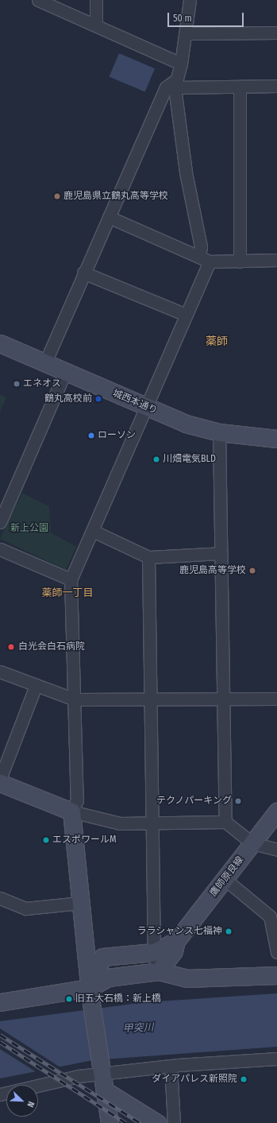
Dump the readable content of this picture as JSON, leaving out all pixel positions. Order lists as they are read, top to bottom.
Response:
{
  "streets": {
    "street": ["城西本通り", "鷹師原良線"]
  },
  "districts": ["薬師", "薬師一丁目"],
  "water": ["甲突川"],
  "parks": ["新上公園"],
  "places": [
    "鹿児島県立鶴丸高等学校",
    "エネオス",
    "鶴丸高校前",
    "ローソン",
    "川畑電気BLD",
    "鹿児島高等学校",
    "白光会白石病院",
    "テクノパーキング",
    "エスポワールM",
    "ララシャンス七福神",
    "旧五大石橋：新上橋",
    "ダイアパレス新照院"
  ],
  "scale_bar": "50 m",
  "north": "bottom right"
}
